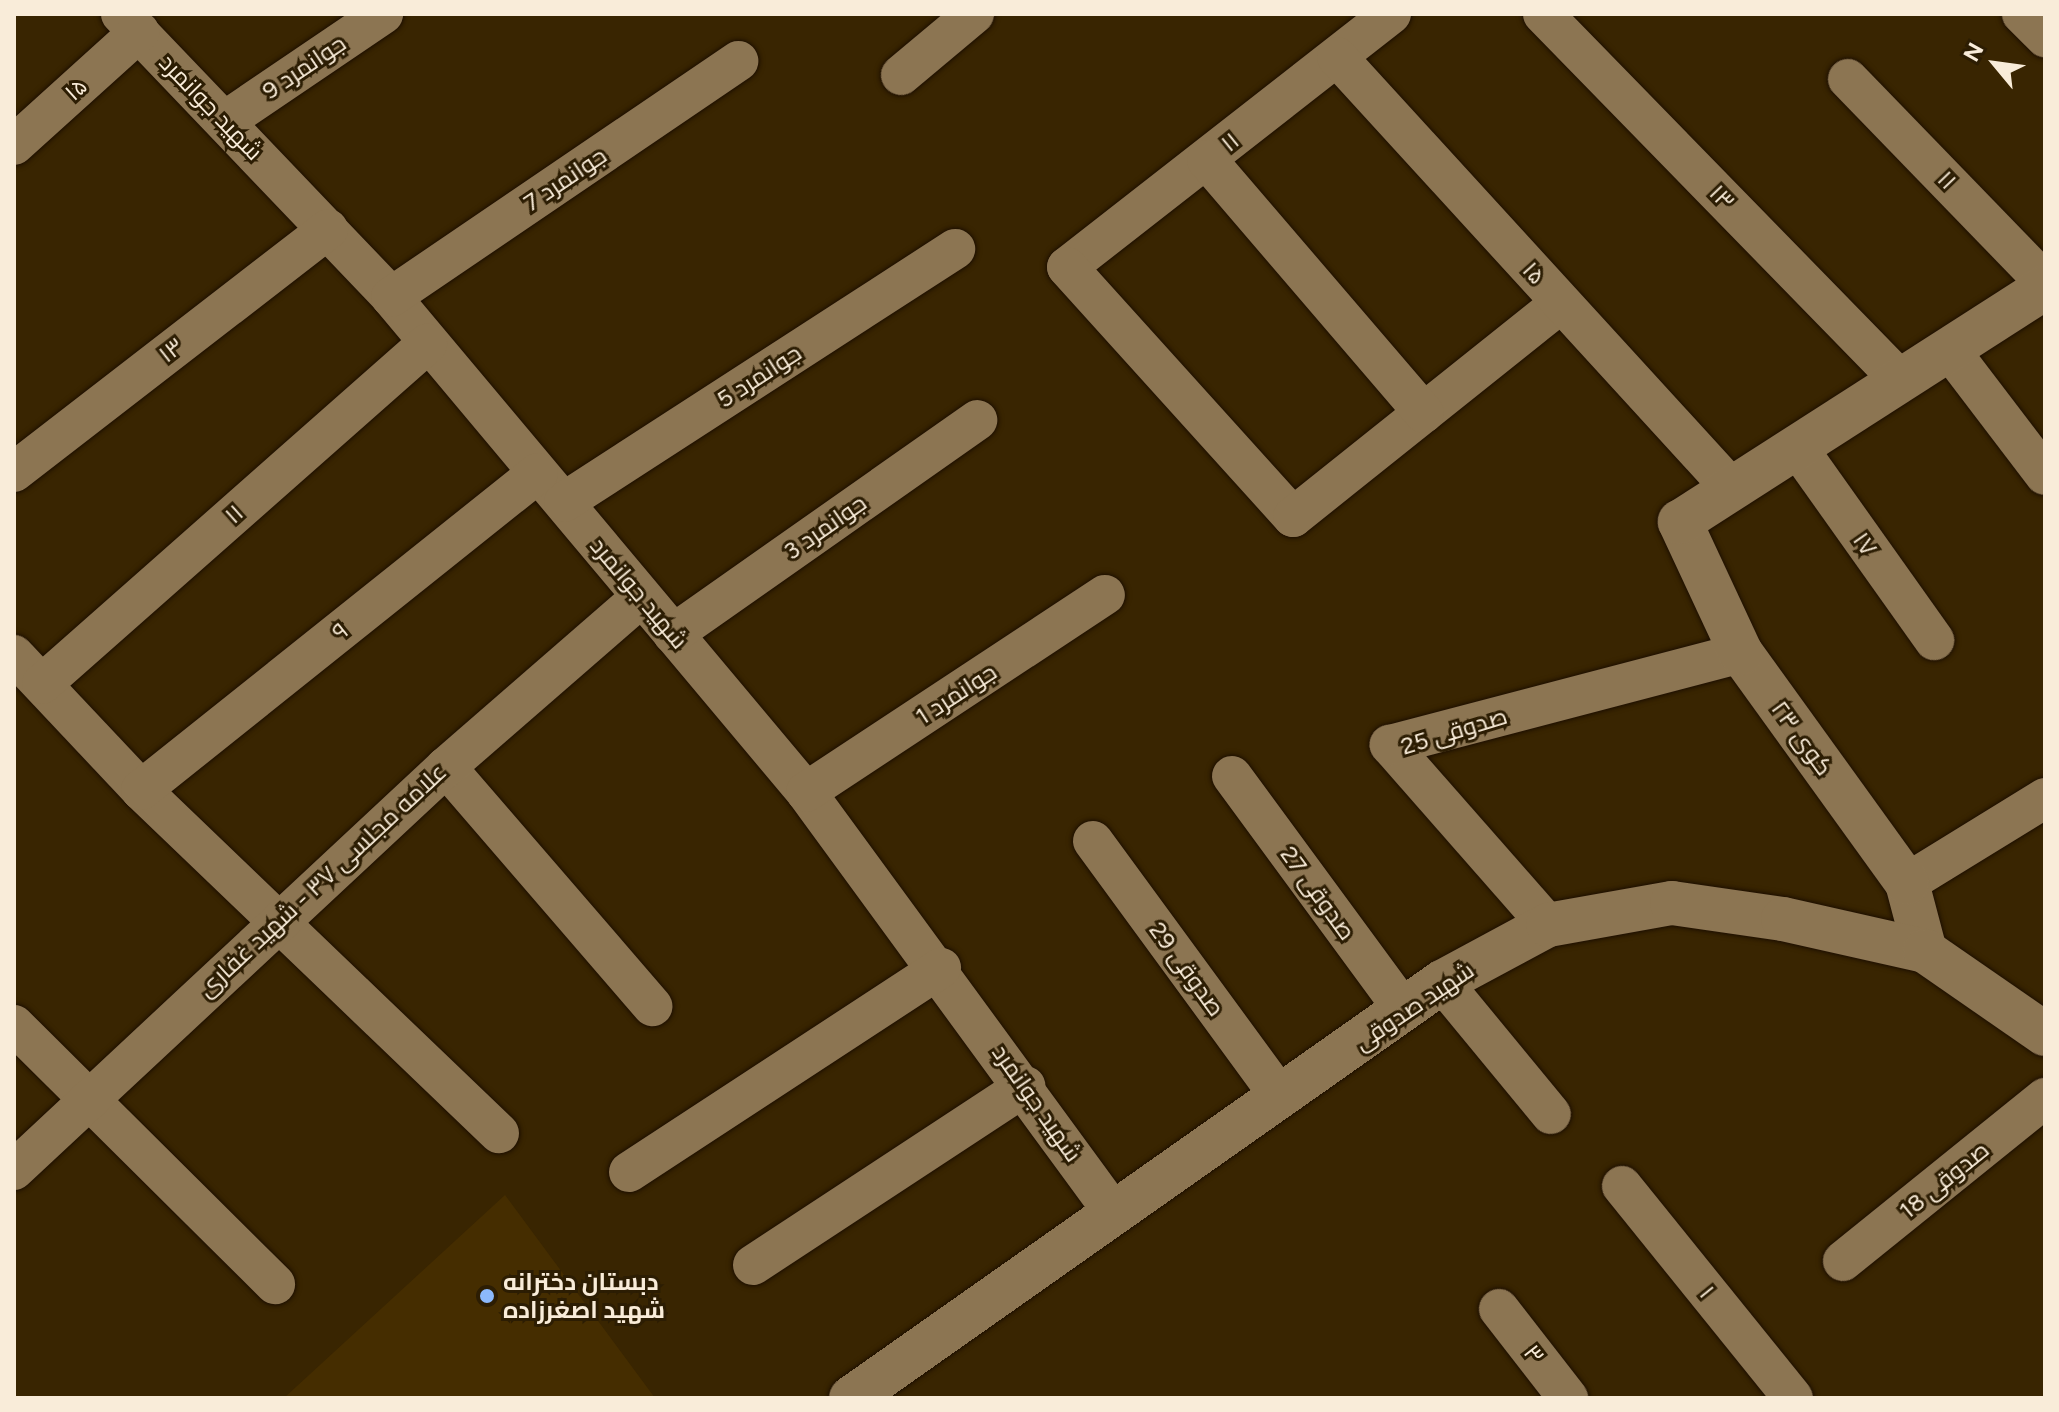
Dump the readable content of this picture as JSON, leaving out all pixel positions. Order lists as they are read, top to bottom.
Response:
{
  "streets": {
    "main road": ["کوی ۲۳", "شهید صدوقی"],
    "street": [
      "جوانمرد 9",
      "۱۵",
      "شهید جوانمرد",
      "۱۱",
      "جوانمرد 7",
      "۱۳",
      "جوانمرد 5",
      "جوانمرد 3",
      "۱۷",
      "۹",
      "جوانمرد 1",
      "صدوقی 25",
      "علامه مجلسی ۳۷ - شهید غفاری",
      "صدوقی 27",
      "صدوقی 29",
      "صدوقی 18",
      "۱",
      "۳"
    ]
  },
  "crossings": [
    ["جوانمرد 9", "شهید جوانمرد"],
    ["۱۵", "شهید جوانمرد"],
    ["۱۵", "۱۱"],
    ["۱۵", "کوی ۲۳"],
    ["شهید جوانمرد", "۱۱"],
    ["شهید جوانمرد", "جوانمرد 7"],
    ["شهید جوانمرد", "۱۳"],
    ["شهید جوانمرد", "جوانمرد 5"],
    ["شهید جوانمرد", "جوانمرد 3"],
    ["شهید جوانمرد", "۹"],
    ["شهید جوانمرد", "جوانمرد 1"],
    ["شهید جوانمرد", "علامه مجلسی ۳۷ - شهید غفاری"],
    ["شهید جوانمرد", "شهید صدوقی"],
    ["جوانمرد 5", "۹"],
    ["صدوقی 25", "کوی ۲۳"],
    ["صدوقی 25", "شهید صدوقی"],
    ["کوی ۲۳", "شهید صدوقی"],
    ["صدوقی 27", "شهید صدوقی"],
    ["صدوقی 29", "شهید صدوقی"]
  ],
  "places": ["دبستان دخترانه شهید اصغرزاده"],
  "north": "top left"
}
